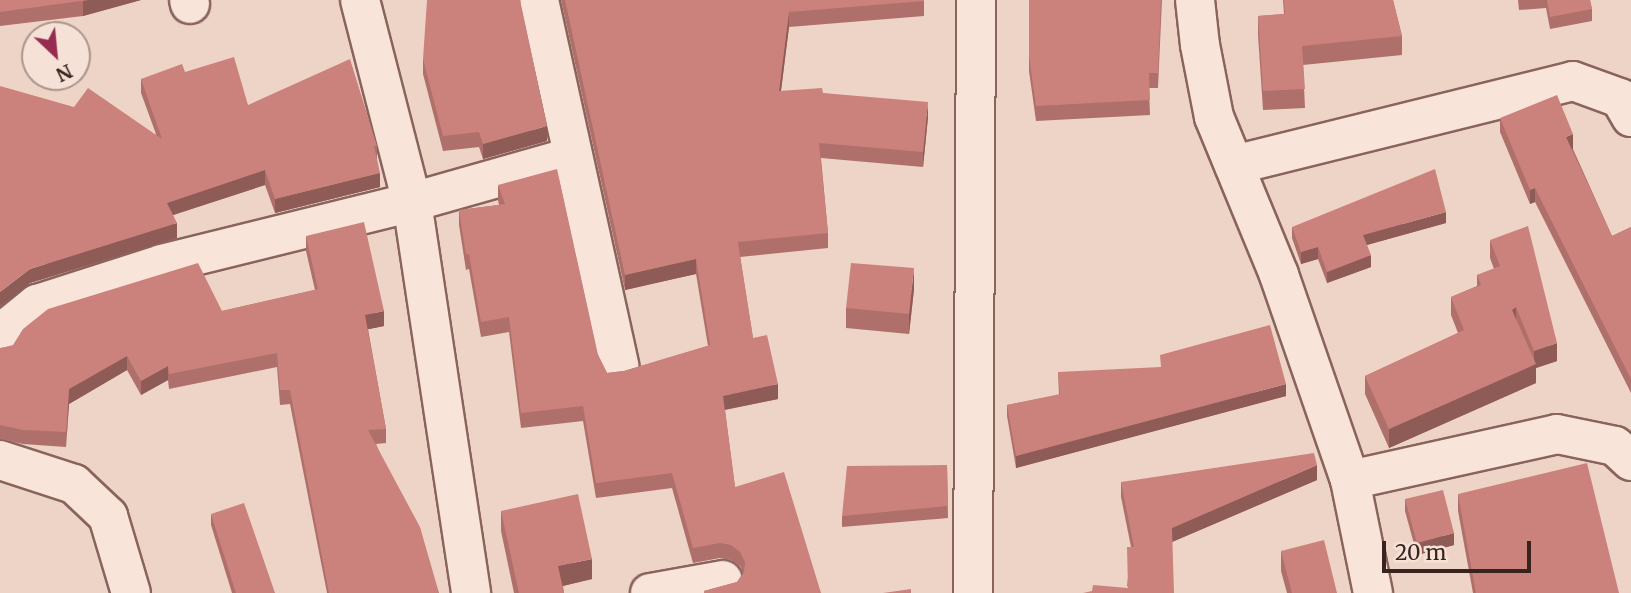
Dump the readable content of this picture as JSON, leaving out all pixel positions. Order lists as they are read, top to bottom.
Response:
{
  "scale_bar": "20 m",
  "north": "bottom right"
}
